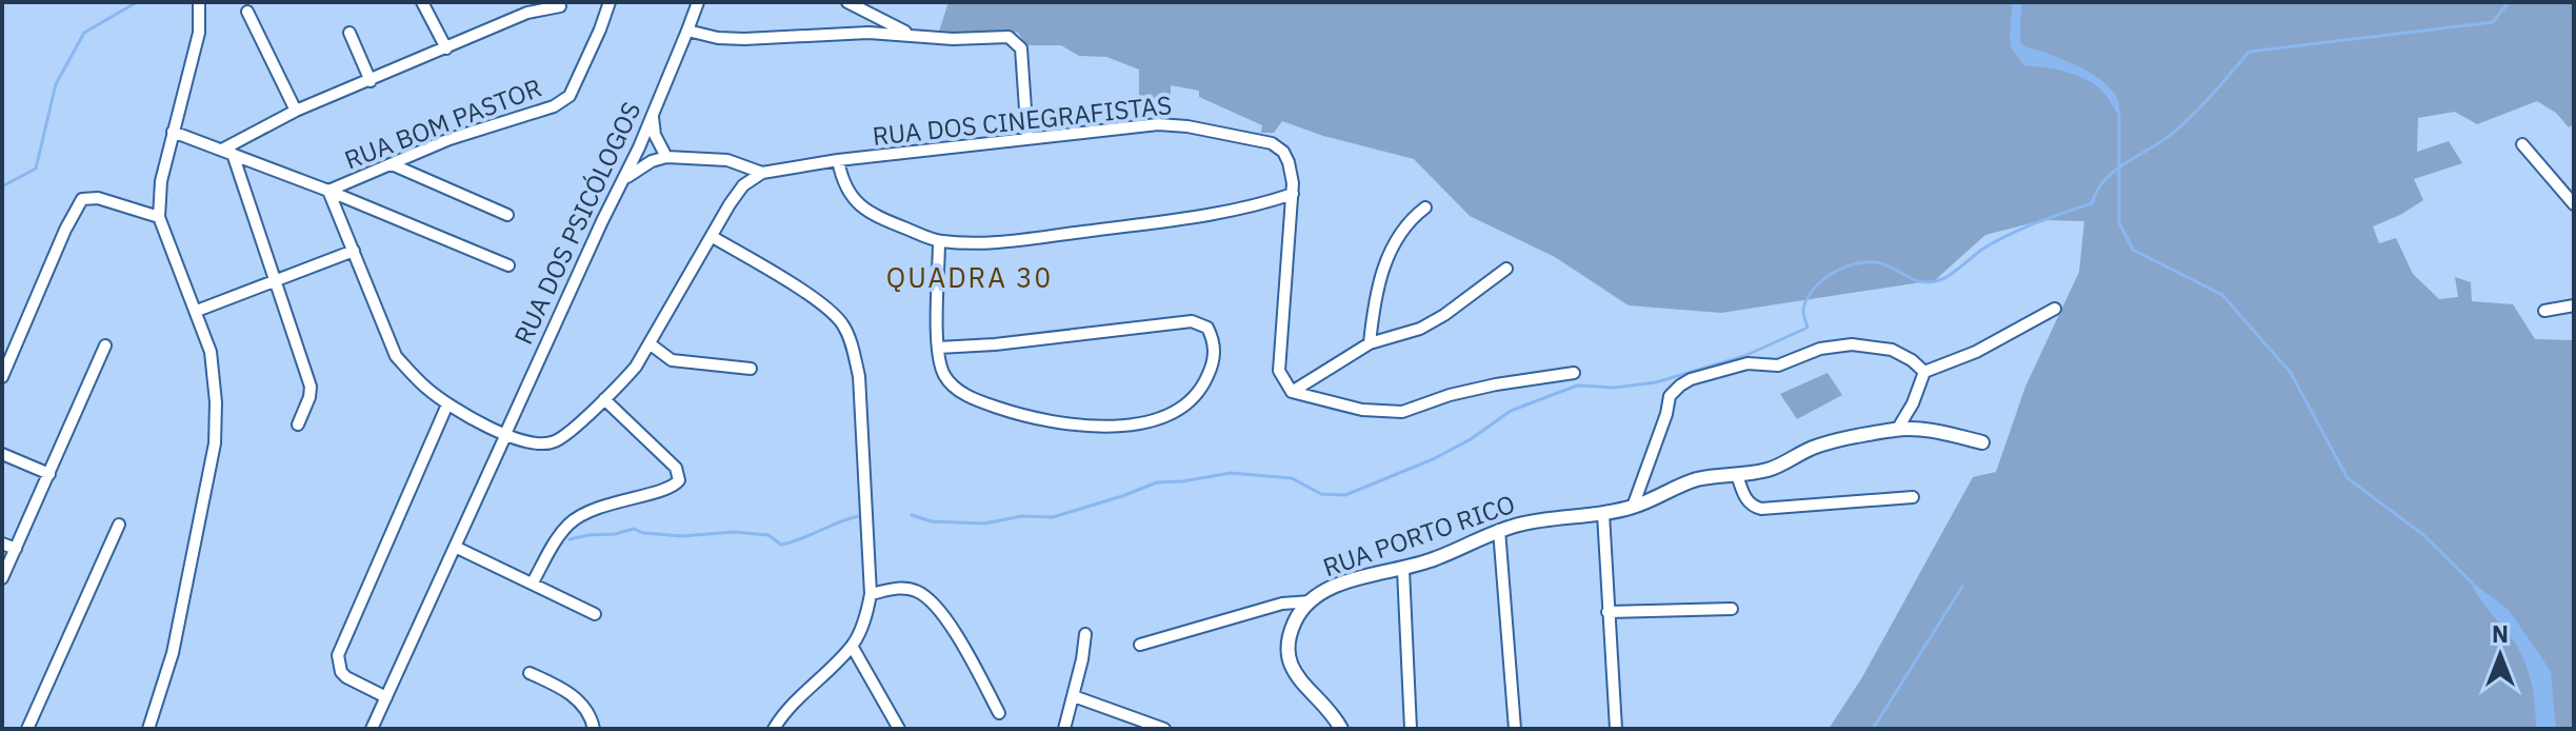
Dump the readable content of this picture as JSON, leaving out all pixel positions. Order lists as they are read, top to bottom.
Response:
{
  "streets": {
    "street": [
      "RUA DOS CINEGRAFISTAS",
      "RUA BOM PASTOR",
      "RUA DOS PSICÓLOGOS",
      "RUA PORTO RICO"
    ]
  },
  "districts": ["QUADRA 30"],
  "north": "top"
}
